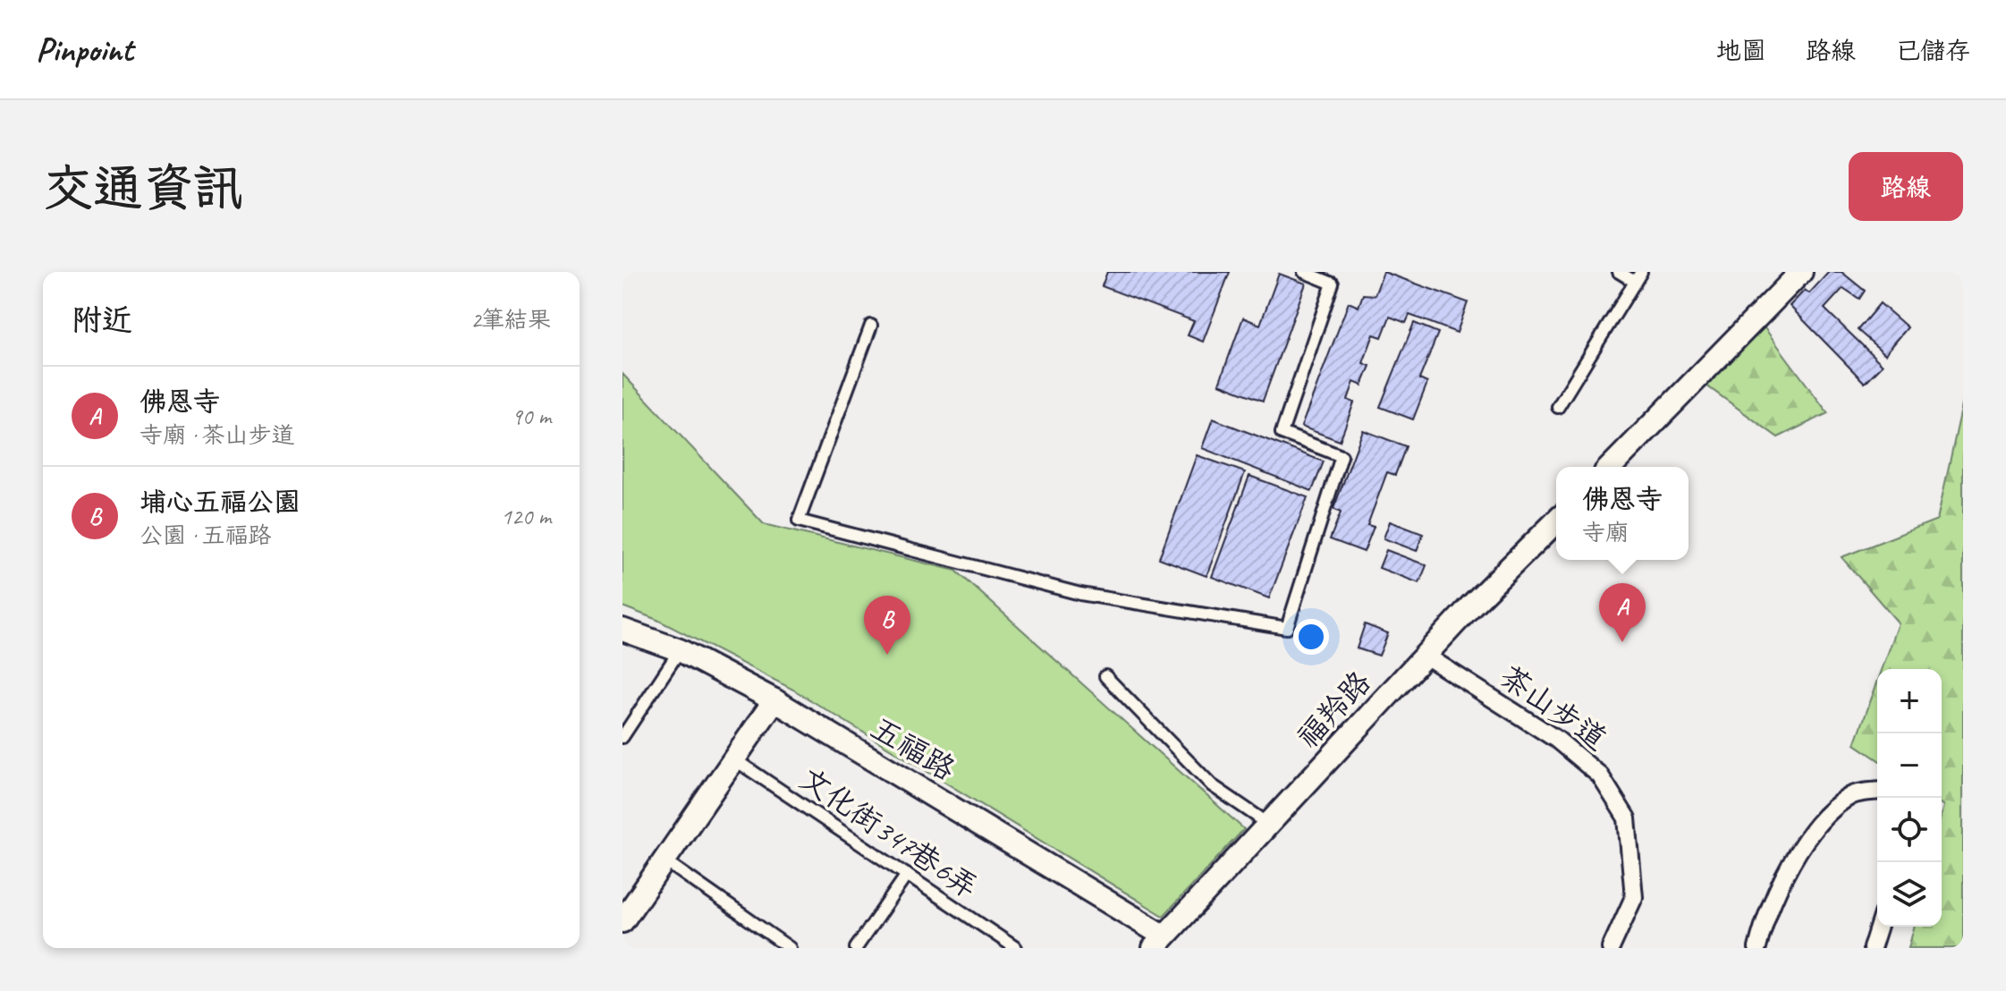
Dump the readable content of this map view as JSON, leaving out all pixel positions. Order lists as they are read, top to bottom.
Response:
{
  "streets": {
    "street": ["茶山步道", "福羚路", "五福路"],
    "lane": ["文化街347巷6弄"]
  },
  "crossings": [
    ["茶山步道", "福羚路"],
    ["福羚路", "五福路"]
  ],
  "page": {
    "header": "Pinpoint",
    "nav": ["地圖", "路線", "已儲存"],
    "buttons": "路線",
    "title": "交通資訊",
    "heading": ["附近", "2筆結果"],
    "list": [
      {
        "mark": "A",
        "name": "佛恩寺",
        "note": "寺廟 · 茶山步道",
        "value": "90 m"
      },
      {
        "mark": "B",
        "name": "埔心五福公園",
        "note": "公園 · 五福路",
        "value": "120 m"
      }
    ],
    "popup": ["佛恩寺", "寺廟"],
    "pins": ["A", "B"],
    "map_buttons": ["+", "−"]
  }
}
